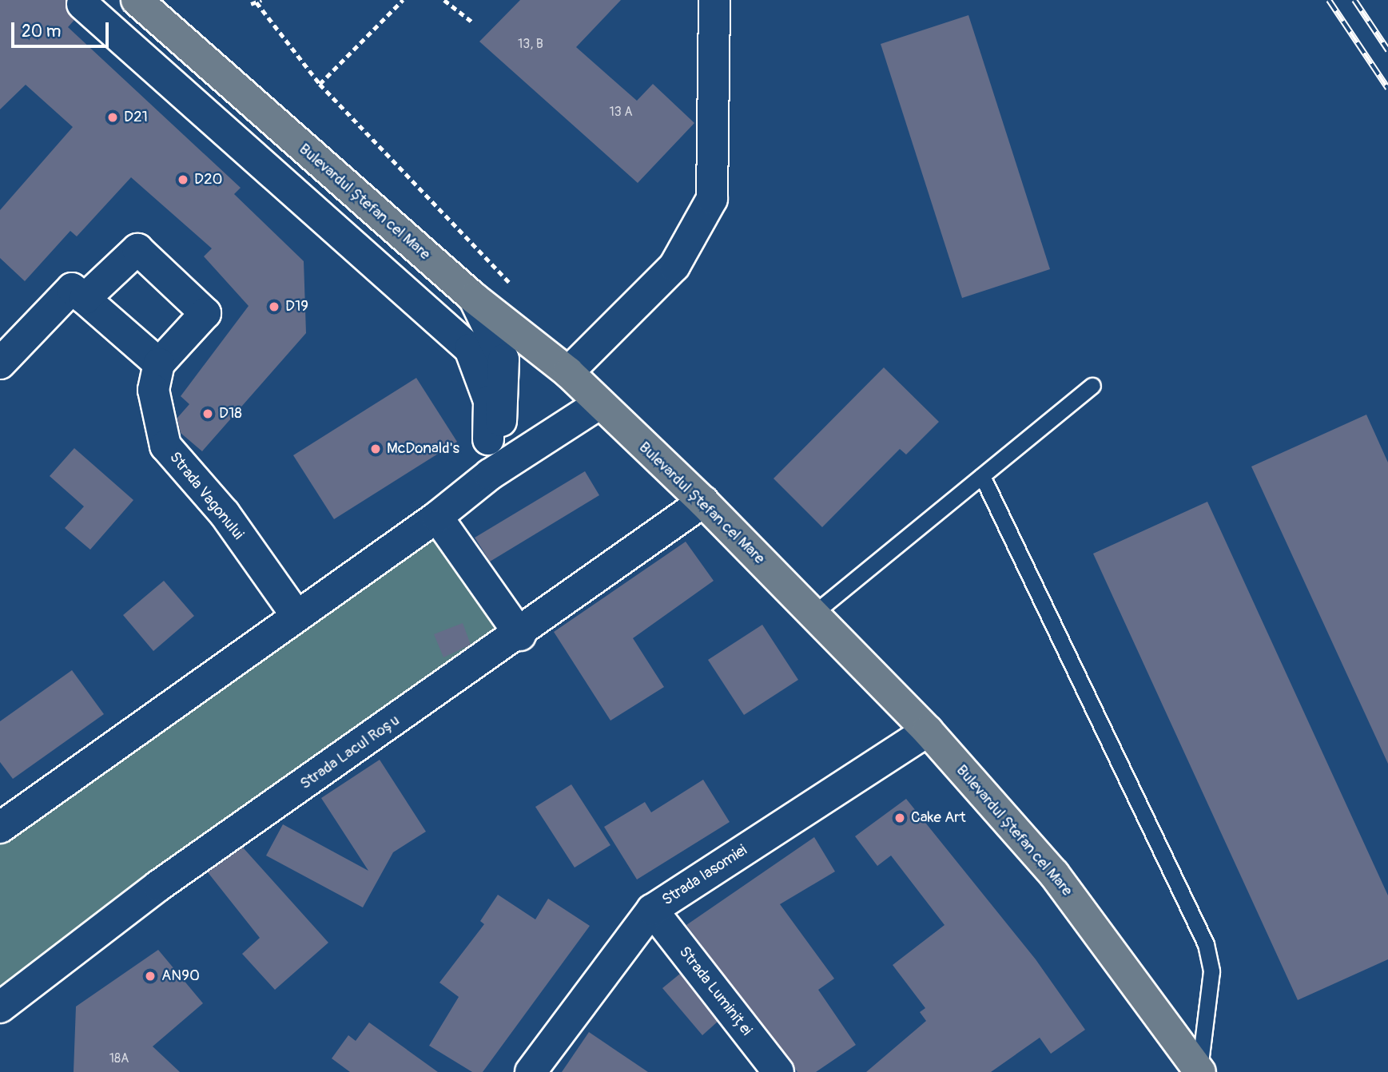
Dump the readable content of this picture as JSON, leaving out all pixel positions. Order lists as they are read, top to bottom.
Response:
{
  "streets": {
    "main road": ["Bulevardul Ștefan cel Mare"],
    "street": [
      "Strada Vagonului",
      "Strada Lacul Roșu",
      "Strada Iasomiei",
      "Strada Luminiței"
    ]
  },
  "crossings": [
    ["Bulevardul Ștefan cel Mare", "Strada Lacul Roșu"],
    ["Bulevardul Ștefan cel Mare", "Strada Iasomiei"],
    ["Strada Iasomiei", "Strada Luminiței"]
  ],
  "places": [
    "D21",
    "D20",
    "D19",
    "D18",
    "McDonald's",
    "Cake Art",
    "AN90"
  ],
  "house_numbers": ["13, B", "13 A", "18A"],
  "scale_bar": "20 m"
}
